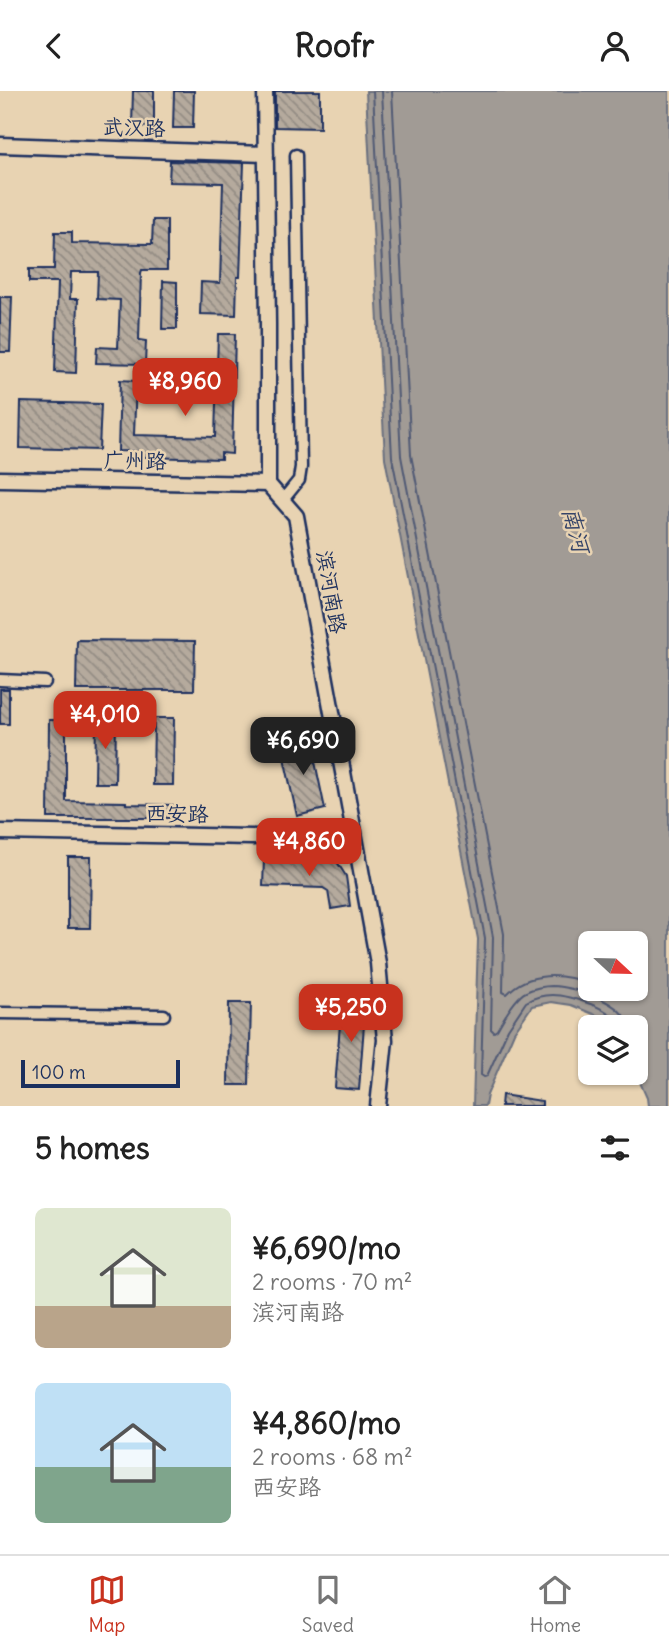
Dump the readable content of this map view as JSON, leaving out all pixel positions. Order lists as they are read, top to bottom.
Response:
{
  "streets": {
    "main road": [
      "武汉路",
      "广州路",
      "滨河南路",
      "西安路"
    ]
  },
  "crossings": [
    ["广州路", "滨河南路"],
    ["滨河南路", "西安路"]
  ],
  "water": ["南河"],
  "scale_bar": "100 m",
  "north": "right",
  "page": {
    "header": "Roofr",
    "price": [
      "¥8,960",
      "¥4,010",
      "¥6,690",
      "¥4,860",
      "¥5,250"
    ],
    "scale": "100 m",
    "heading": "5 homes",
    "list": [
      {
        "name": "¥6,690/mo",
        "note": "2 rooms · 70 m² · 滨河南路"
      },
      {
        "name": "¥4,860/mo",
        "note": "2 rooms · 68 m² · 西安路"
      }
    ],
    "tabs": ["Map", "Saved", "Home"]
  }
}
